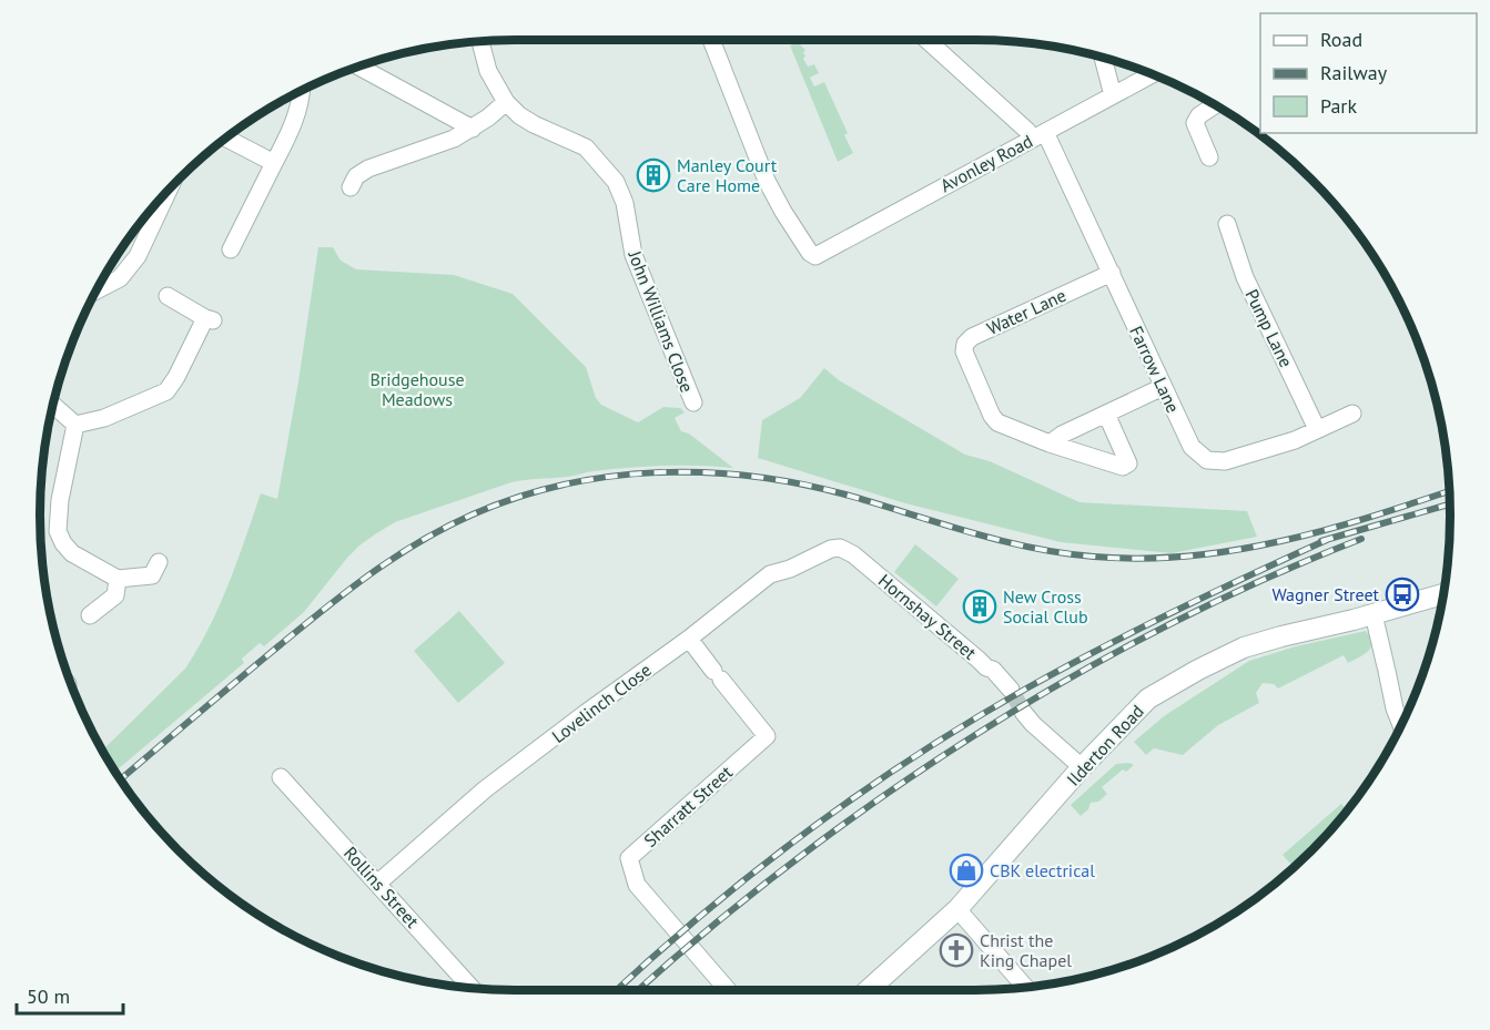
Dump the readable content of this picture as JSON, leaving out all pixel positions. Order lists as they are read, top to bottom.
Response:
{
  "streets": {
    "street": [
      "Avonley Road",
      "Water Lane",
      "John Williams Close",
      "Pump Lane",
      "Farrow Lane",
      "Hornshay Street",
      "Lovelinch Close",
      "Ilderton Road",
      "Sharratt Street",
      "Rollins Street"
    ]
  },
  "crossings": [
    ["Avonley Road", "Farrow Lane"],
    ["Water Lane", "Farrow Lane"],
    ["Pump Lane", "Farrow Lane"],
    ["Hornshay Street", "Lovelinch Close"],
    ["Lovelinch Close", "Sharratt Street"],
    ["Lovelinch Close", "Rollins Street"]
  ],
  "parks": ["Bridgehouse Meadows"],
  "places": {
    "building": ["Manley Court Care Home", "New Cross Social Club"],
    "bus stop": ["Wagner Street"],
    "shop": ["CBK electrical"],
    "church": ["Christ the King Chapel"]
  },
  "legend": ["Road", "Railway", "Park"],
  "scale_bar": "50 m"
}
